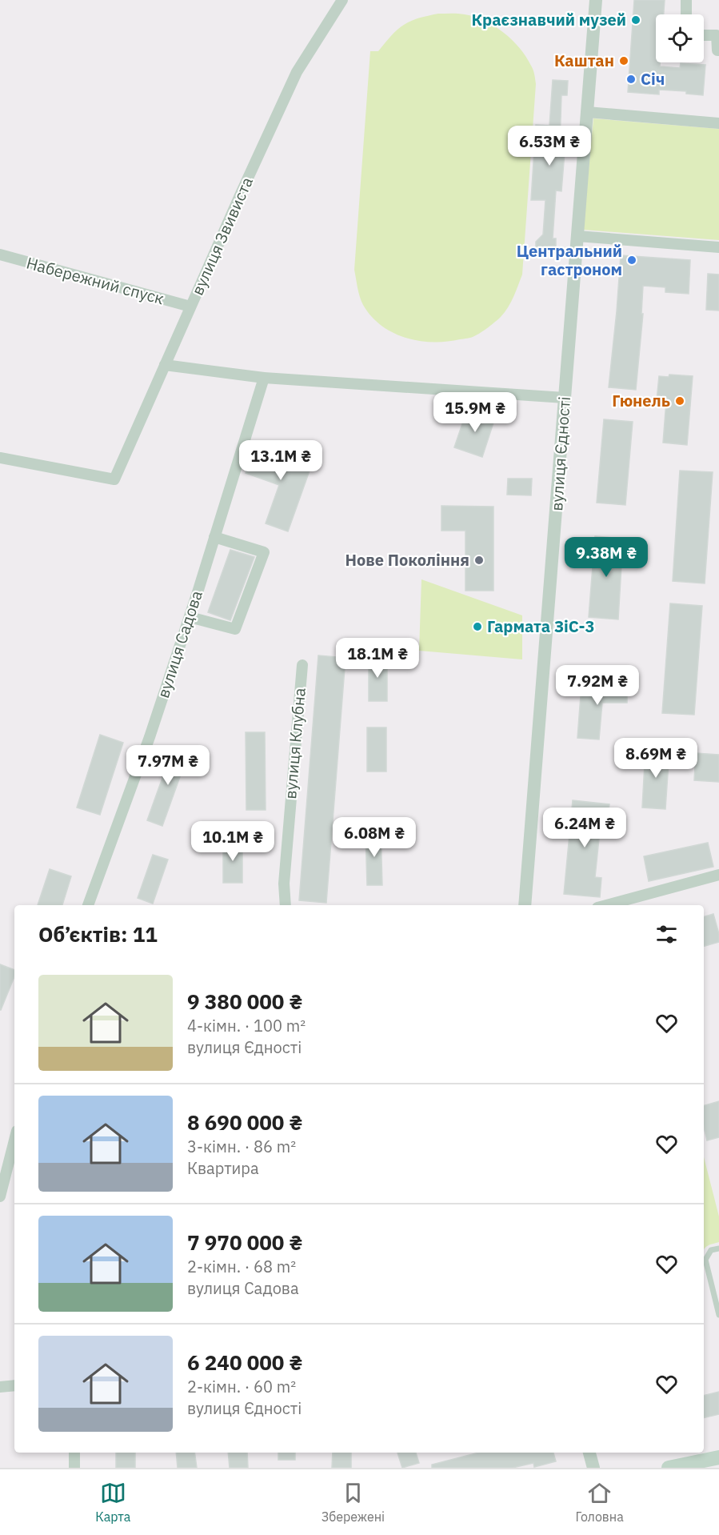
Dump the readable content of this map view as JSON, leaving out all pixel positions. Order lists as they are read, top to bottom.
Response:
{
  "streets": {
    "street": [
      "вулиця Звивиста",
      "Набережний спуск",
      "вулиця Єдності",
      "вулиця Садова",
      "вулиця Клубна"
    ]
  },
  "crossings": [
    ["вулиця Звивиста", "Набережний спуск"]
  ],
  "places": [
    "Краєзнавчий музей",
    "Каштан",
    "Січ",
    "Центральний гастроном",
    "Гюнель",
    "Нове Покоління",
    "Гармата ЗіС-3"
  ],
  "page": {
    "price": [
      "6.53M ₴",
      "15.9M ₴",
      "13.1M ₴",
      "9.38M ₴",
      "18.1M ₴",
      "7.92M ₴",
      "8.69M ₴",
      "7.97M ₴",
      "6.24M ₴",
      "6.08M ₴",
      "10.1M ₴"
    ],
    "heading": "Об’єктів: 11",
    "list": [
      {
        "name": "9 380 000 ₴",
        "note": "4-кімн. · 100 m² · вулиця Єдності"
      },
      {
        "name": "8 690 000 ₴",
        "note": "3-кімн. · 86 m² · Квартира"
      },
      {
        "name": "7 970 000 ₴",
        "note": "2-кімн. · 68 m² · вулиця Садова"
      },
      {
        "name": "6 240 000 ₴",
        "note": "2-кімн. · 60 m² · вулиця Єдності"
      }
    ],
    "tabs": ["Карта", "Збережені", "Головна"]
  }
}
